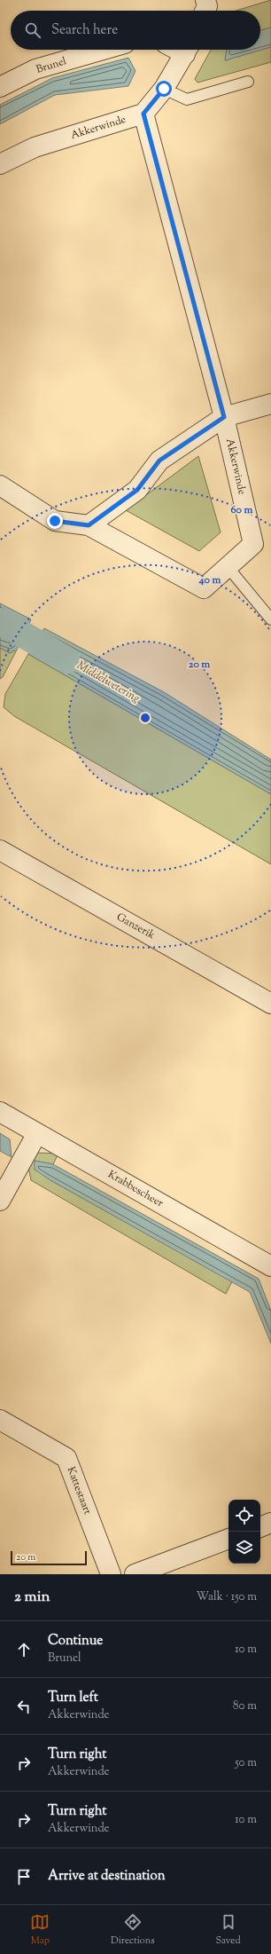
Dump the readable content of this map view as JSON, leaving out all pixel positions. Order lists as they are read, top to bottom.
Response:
{
  "streets": {
    "street": [
      "Brunel",
      "Akkerwinde",
      "Ganzerik",
      "Krabbescheer",
      "Kattestaart"
    ]
  },
  "water": ["Middelwetering"],
  "scale_bar": "20 m",
  "page": {
    "search": "Search here",
    "scale": "20 m",
    "heading": ["2 min", "Walk · 150 m"],
    "list": [
      ["Continue", "Brunel", "10 m"],
      ["Turn left", "Akkerwinde", "80 m"],
      ["Turn right", "Akkerwinde", "50 m"],
      ["Turn right", "Akkerwinde", "10 m"],
      "Arrive at destination"
    ],
    "nav": ["Map", "Directions", "Saved"]
  },
  "rings": ["60 m", "40 m", "20 m"]
}
